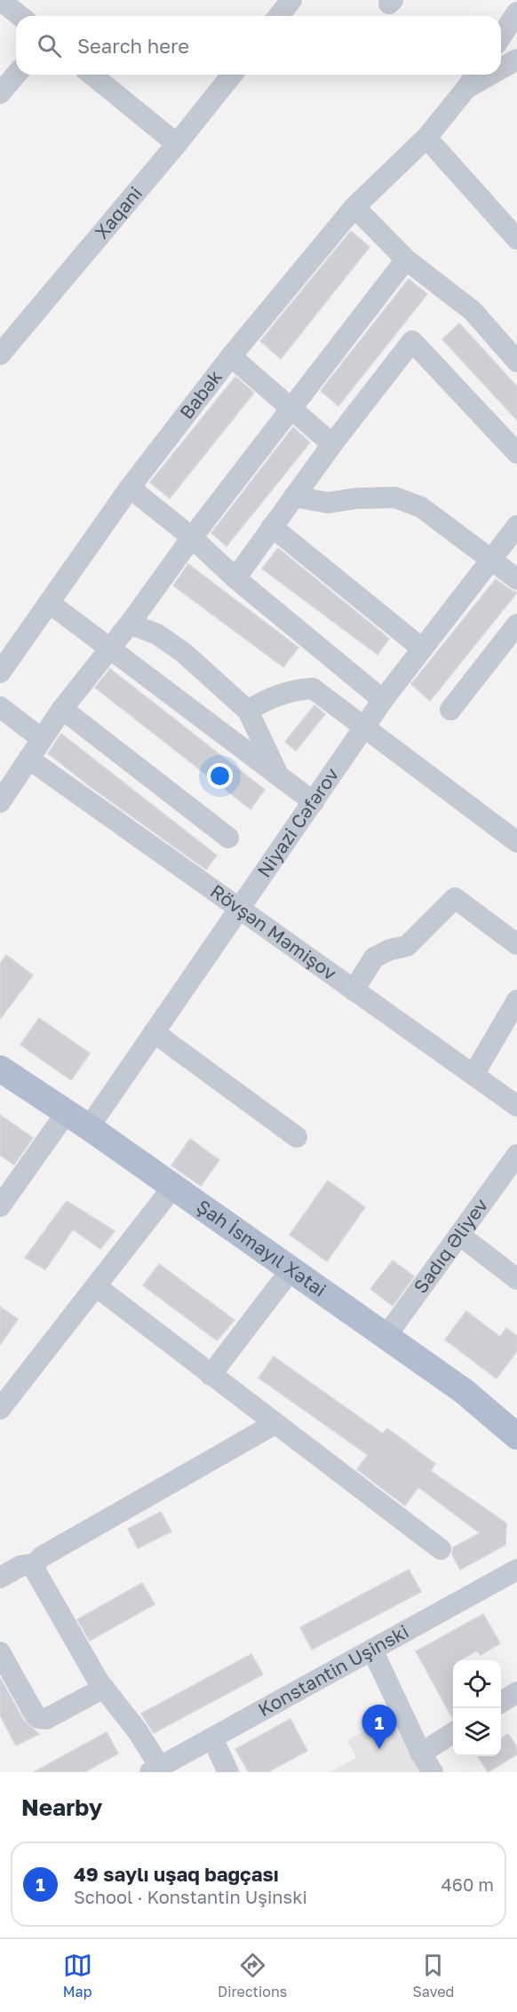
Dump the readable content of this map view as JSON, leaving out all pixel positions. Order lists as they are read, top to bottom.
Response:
{
  "streets": {
    "main road": ["Şah İsmayıl Xətai"],
    "street": [
      "Xaqani",
      "Babək",
      "Niyazi Cəfərov",
      "Rövşən Məmişov",
      "Sadıq Əliyev",
      "Konstantin Uşinski"
    ]
  },
  "crossings": [
    ["Niyazi Cəfərov", "Rövşən Məmişov"],
    ["Niyazi Cəfərov", "Şah İsmayıl Xətai"],
    ["Sadıq Əliyev", "Şah İsmayıl Xətai"]
  ],
  "page": {
    "search": "Search here",
    "pins": "1",
    "heading": "Nearby",
    "list": [
      {
        "mark": "1",
        "name": "49 saylı uşaq bağçası",
        "note": "School · Konstantin Uşinski",
        "value": "460 m"
      }
    ],
    "nav": ["Map", "Directions", "Saved"]
  }
}
